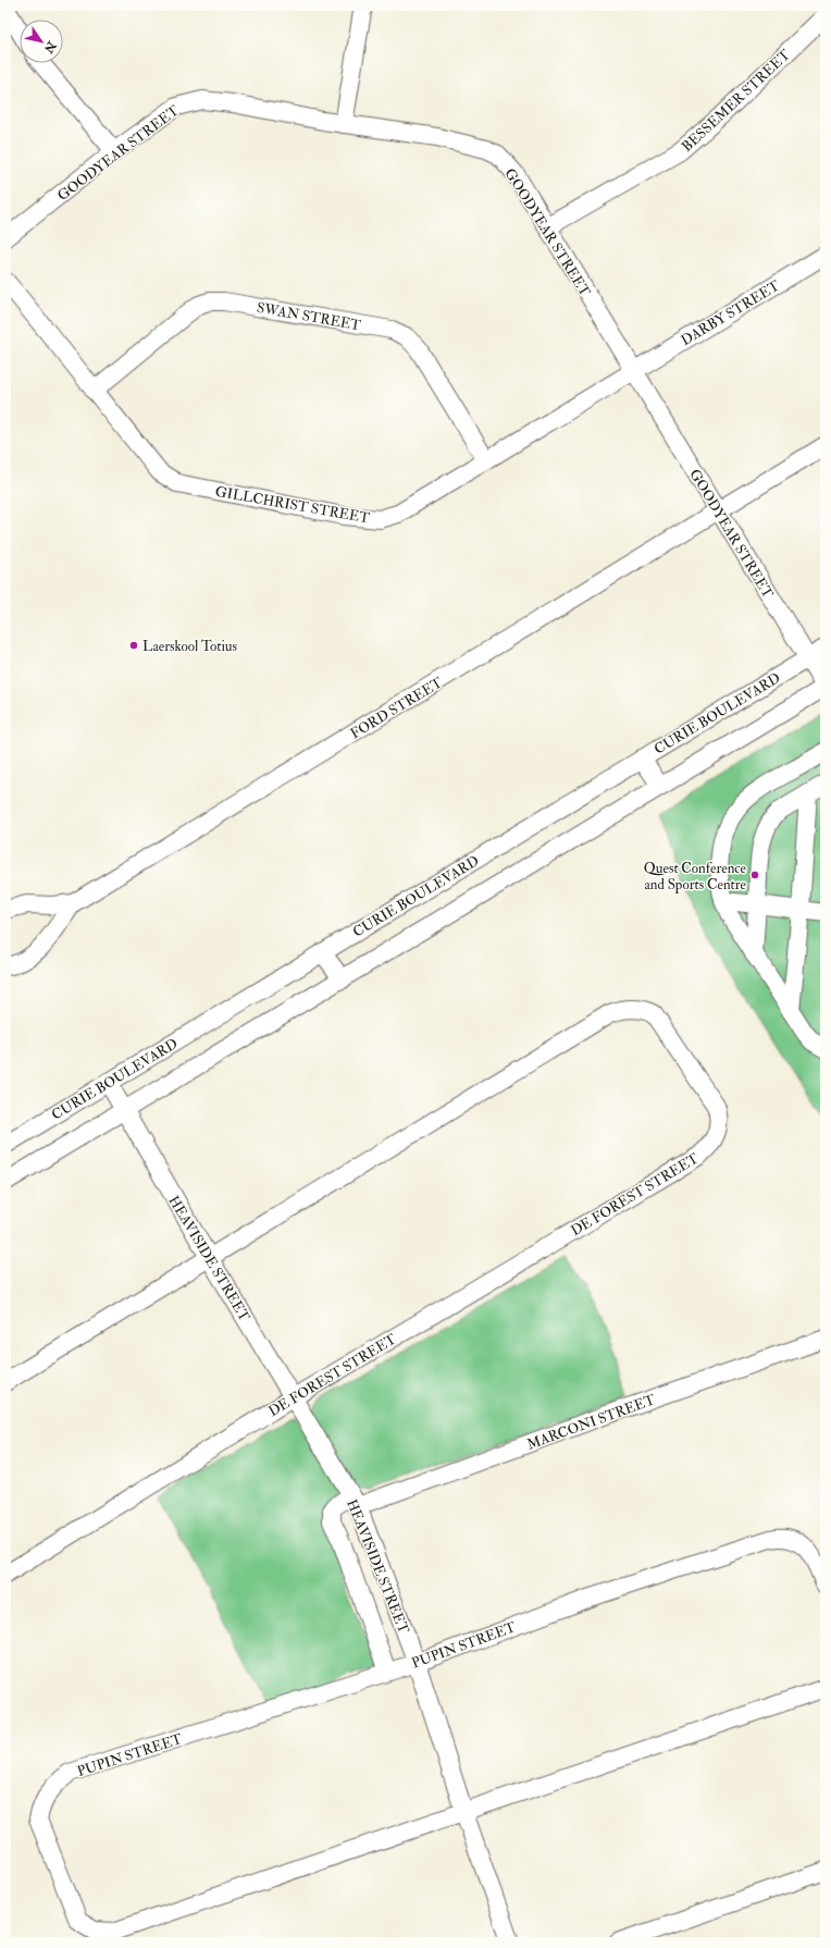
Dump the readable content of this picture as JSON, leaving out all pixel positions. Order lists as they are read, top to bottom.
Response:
{
  "streets": {
    "street": [
      "BESSEMER STREET",
      "GOODYEAR STREET",
      "DARBY STREET",
      "SWAN STREET",
      "GILLCHRIST STREET",
      "FORD STREET",
      "CURIE BOULEVARD",
      "DE FOREST STREET",
      "HEAVISIDE STREET",
      "MARCONI STREET",
      "PUPIN STREET"
    ]
  },
  "crossings": [
    ["BESSEMER STREET", "GOODYEAR STREET"],
    ["GOODYEAR STREET", "DARBY STREET"],
    ["GOODYEAR STREET", "GILLCHRIST STREET"],
    ["GOODYEAR STREET", "FORD STREET"],
    ["GOODYEAR STREET", "CURIE BOULEVARD"],
    ["DARBY STREET", "GILLCHRIST STREET"],
    ["SWAN STREET", "GILLCHRIST STREET"],
    ["CURIE BOULEVARD", "HEAVISIDE STREET"],
    ["DE FOREST STREET", "HEAVISIDE STREET"],
    ["HEAVISIDE STREET", "MARCONI STREET"],
    ["HEAVISIDE STREET", "PUPIN STREET"],
    ["MARCONI STREET", "PUPIN STREET"]
  ],
  "places": ["Laerskool Totius", "Quest Conference and Sports Centre"],
  "north": "bottom right"
}
